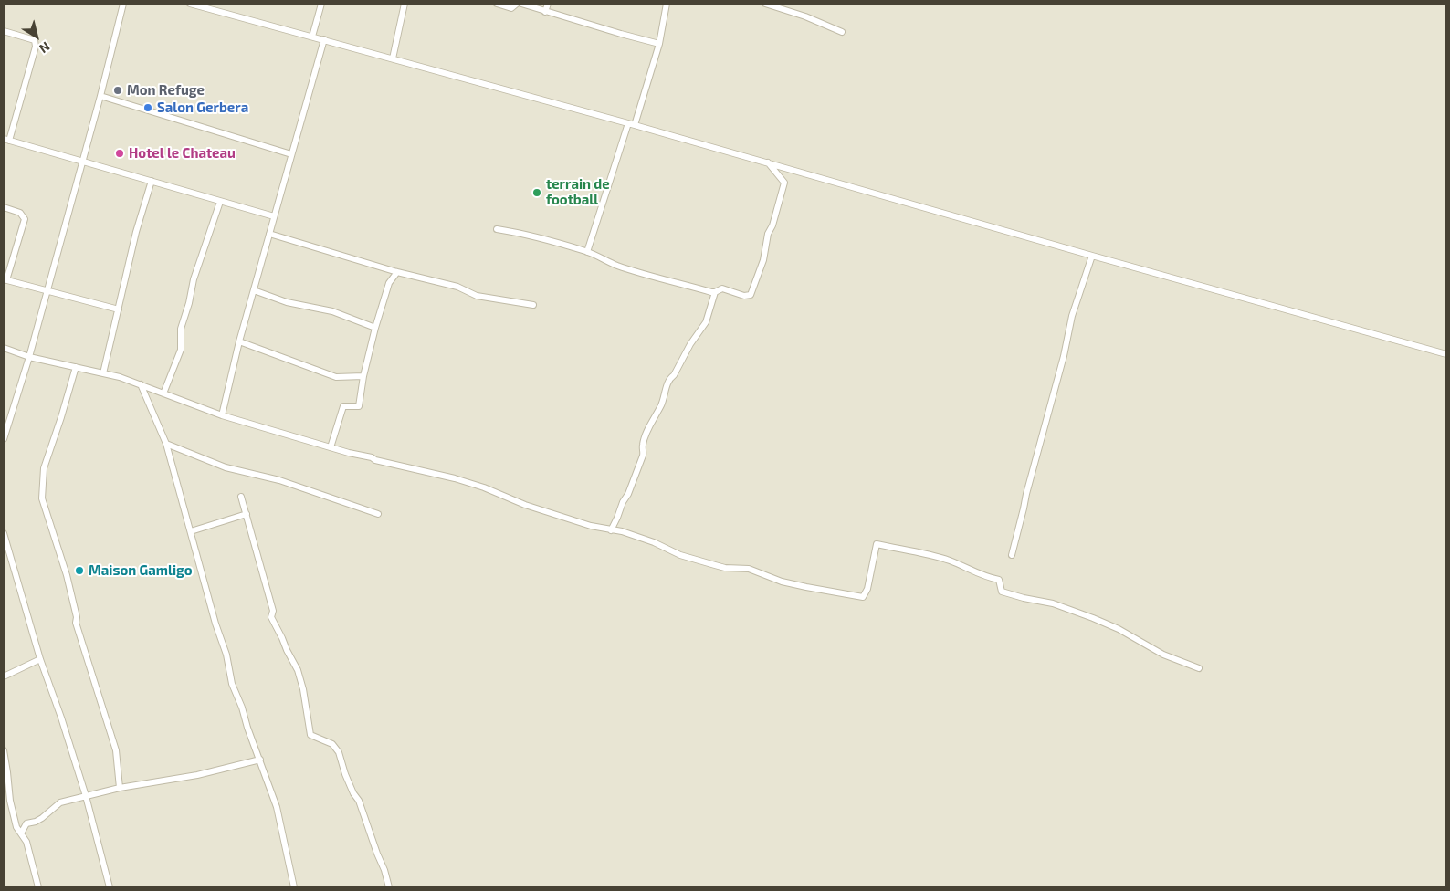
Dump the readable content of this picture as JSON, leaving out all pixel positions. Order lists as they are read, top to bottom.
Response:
{
  "places": [
    "Mon Refuge",
    "Salon Gerbera",
    "Hotel le Chateau",
    "terrain de football",
    "Maison Gamligo"
  ],
  "north": "bottom right"
}
